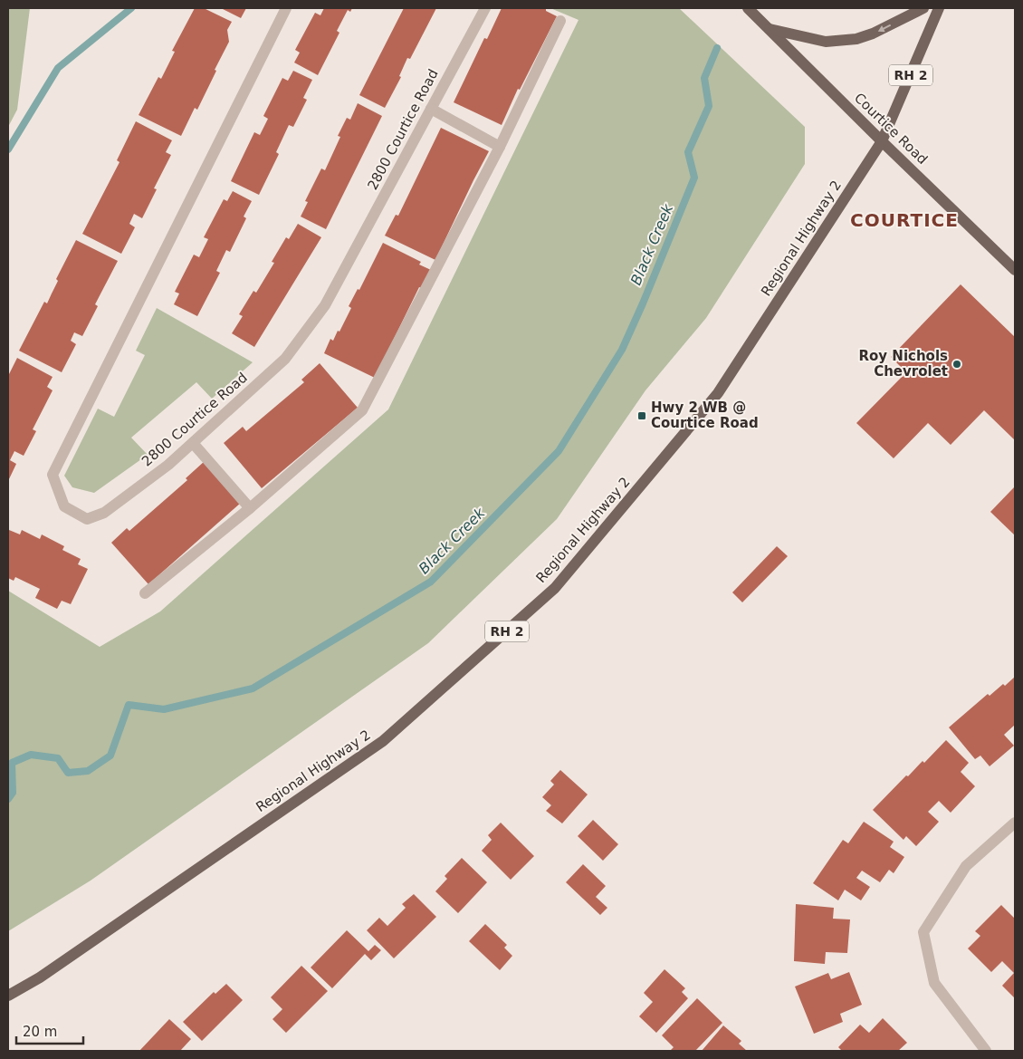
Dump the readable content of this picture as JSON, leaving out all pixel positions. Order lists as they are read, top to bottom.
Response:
{
  "streets": {
    "main road": ["RH 2", "Courtice Road", "Regional Highway 2"],
    "street": ["2800 Courtice Road"]
  },
  "crossings": [
    ["Courtice Road", "Regional Highway 2"]
  ],
  "districts": ["COURTICE"],
  "water": ["Black Creek"],
  "places": {
    "other": ["Roy Nichols Chevrolet"],
    "transit": ["Hwy 2 WB @ Courtice Road"]
  },
  "scale_bar": "20 m"
}
